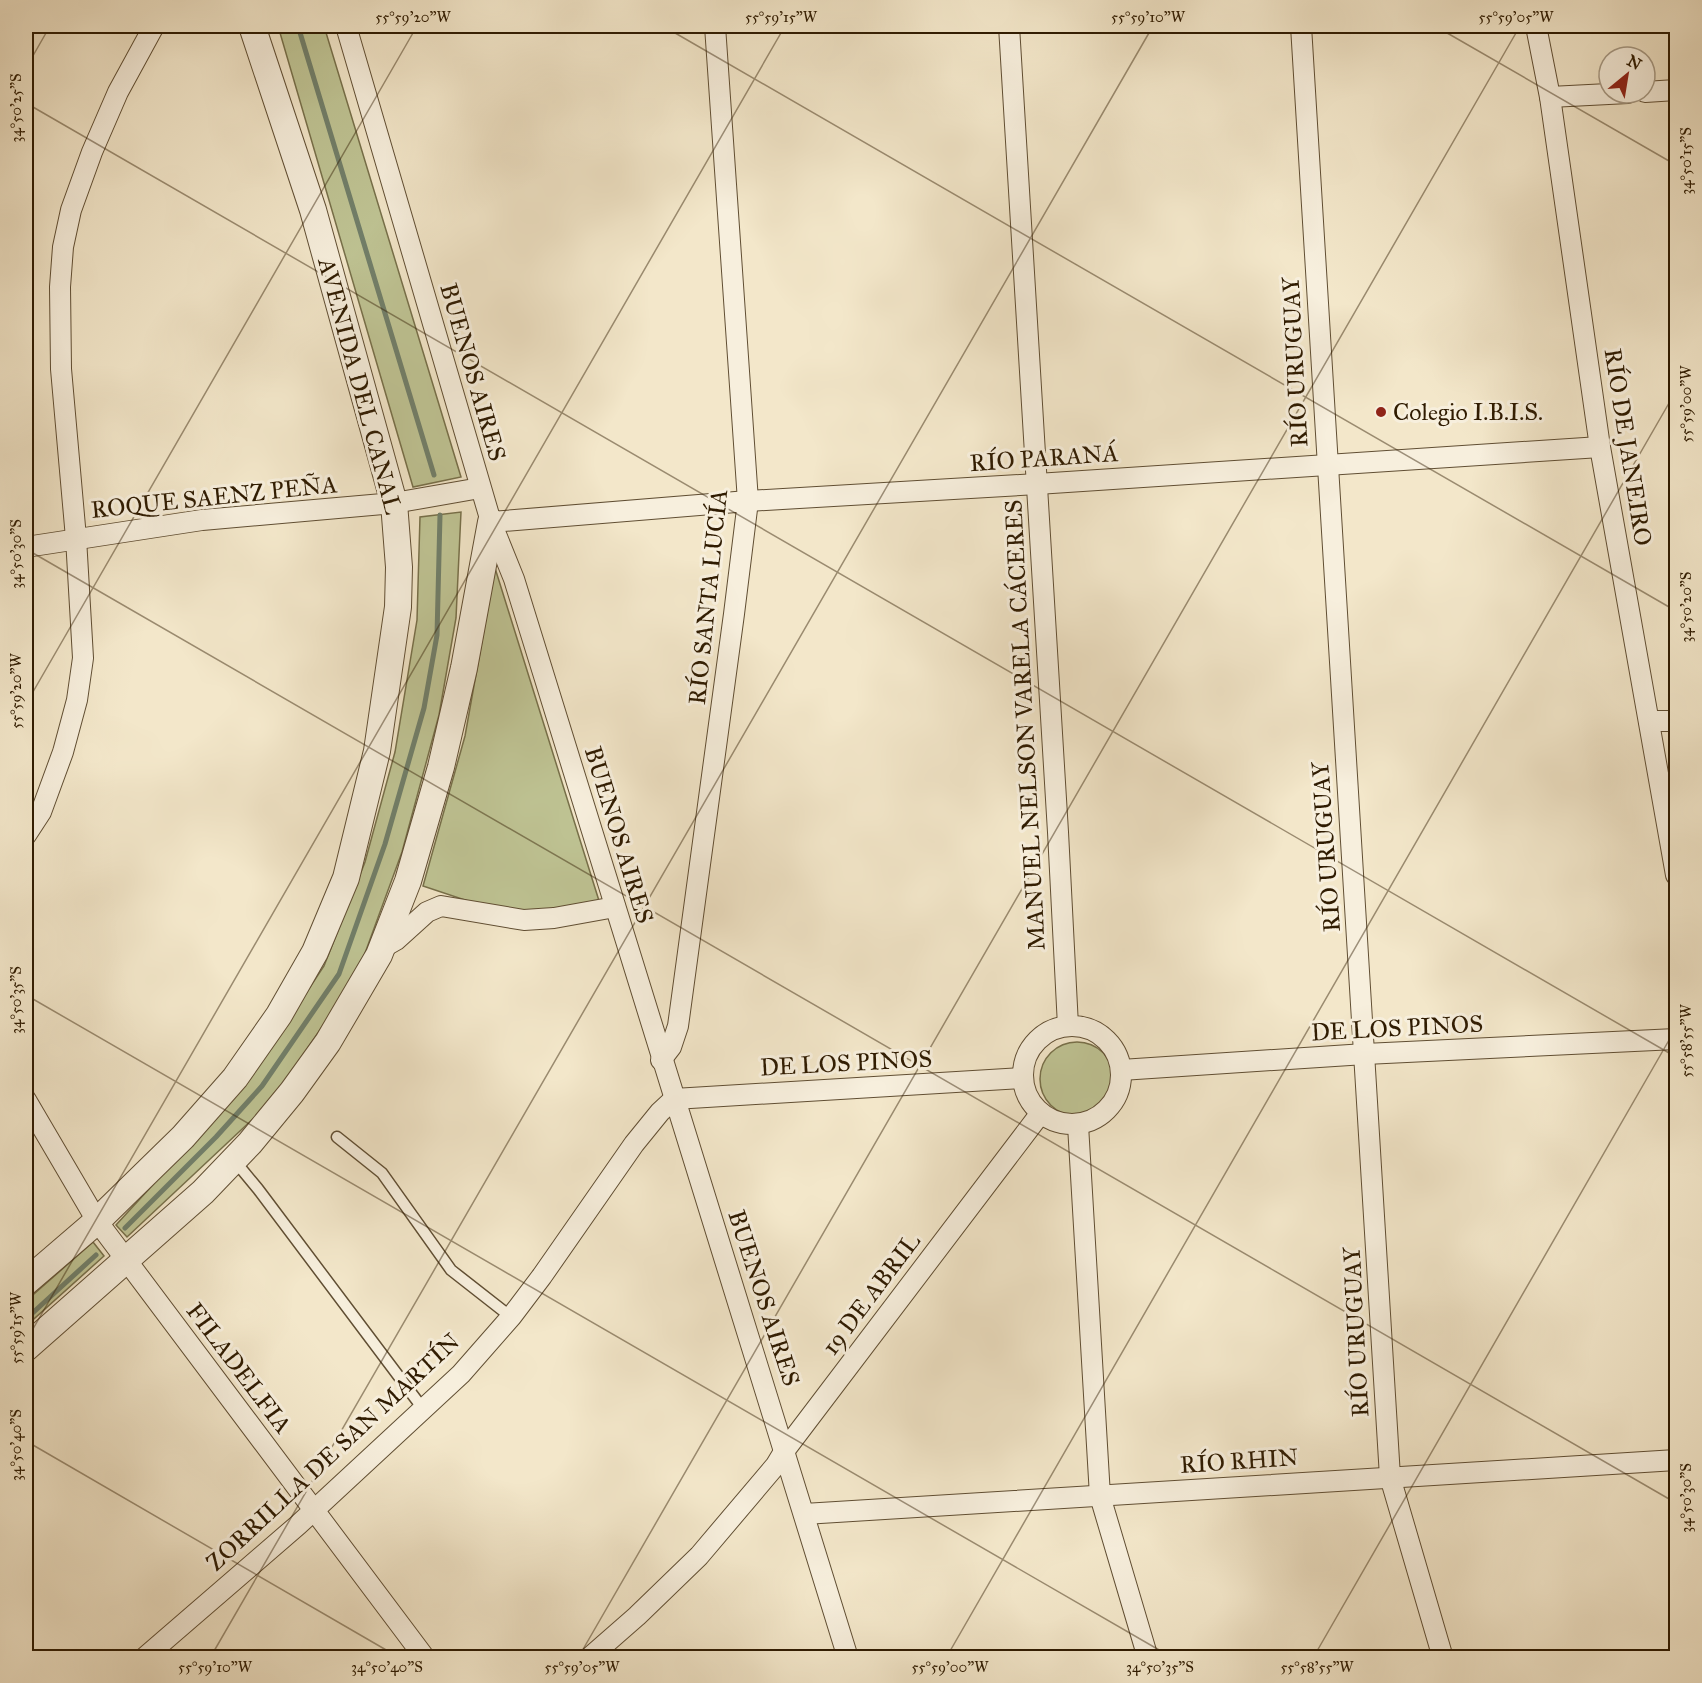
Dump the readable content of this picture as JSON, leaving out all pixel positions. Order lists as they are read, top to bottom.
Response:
{
  "streets": {
    "street": [
      "RÍO URUGUAY",
      "BUENOS AIRES",
      "AVENIDA DEL CANAL",
      "RÍO DE JANEIRO",
      "RÍO PARANÁ",
      "ROQUE SAENZ PEÑA",
      "RÍO SANTA LUCÍA",
      "MANUEL NELSON VARELA CÁCERES",
      "DE LOS PINOS",
      "19 DE ABRIL",
      "FILADELFIA",
      "ZORRILLA DE SAN MARTÍN",
      "RÍO RHIN"
    ]
  },
  "crossings": [
    ["RÍO URUGUAY", "RÍO PARANÁ"],
    ["RÍO URUGUAY", "DE LOS PINOS"],
    ["RÍO URUGUAY", "RÍO RHIN"],
    ["BUENOS AIRES", "RÍO PARANÁ"],
    ["BUENOS AIRES", "ROQUE SAENZ PEÑA"],
    ["BUENOS AIRES", "RÍO SANTA LUCÍA"],
    ["BUENOS AIRES", "DE LOS PINOS"],
    ["BUENOS AIRES", "19 DE ABRIL"],
    ["BUENOS AIRES", "ZORRILLA DE SAN MARTÍN"],
    ["BUENOS AIRES", "RÍO RHIN"],
    ["AVENIDA DEL CANAL", "ROQUE SAENZ PEÑA"],
    ["AVENIDA DEL CANAL", "FILADELFIA"],
    ["RÍO DE JANEIRO", "RÍO PARANÁ"],
    ["RÍO PARANÁ", "RÍO SANTA LUCÍA"],
    ["RÍO PARANÁ", "MANUEL NELSON VARELA CÁCERES"],
    ["MANUEL NELSON VARELA CÁCERES", "DE LOS PINOS"],
    ["MANUEL NELSON VARELA CÁCERES", "19 DE ABRIL"],
    ["DE LOS PINOS", "19 DE ABRIL"],
    ["DE LOS PINOS", "ZORRILLA DE SAN MARTÍN"],
    ["FILADELFIA", "ZORRILLA DE SAN MARTÍN"]
  ],
  "places": ["Colegio I.B.I.S."],
  "north": "top right",
  "coordinates": [
    "55°59'20\"W",
    "55°59'15\"W",
    "55°59'10\"W",
    "55°59'05\"W",
    "34°50'25\"S",
    "34°50'15\"S",
    "55°59'00\"W",
    "34°50'30\"S",
    "34°50'20\"S",
    "34°50'35\"S",
    "55°58'55\"W",
    "34°50'40\"S"
  ]
}
